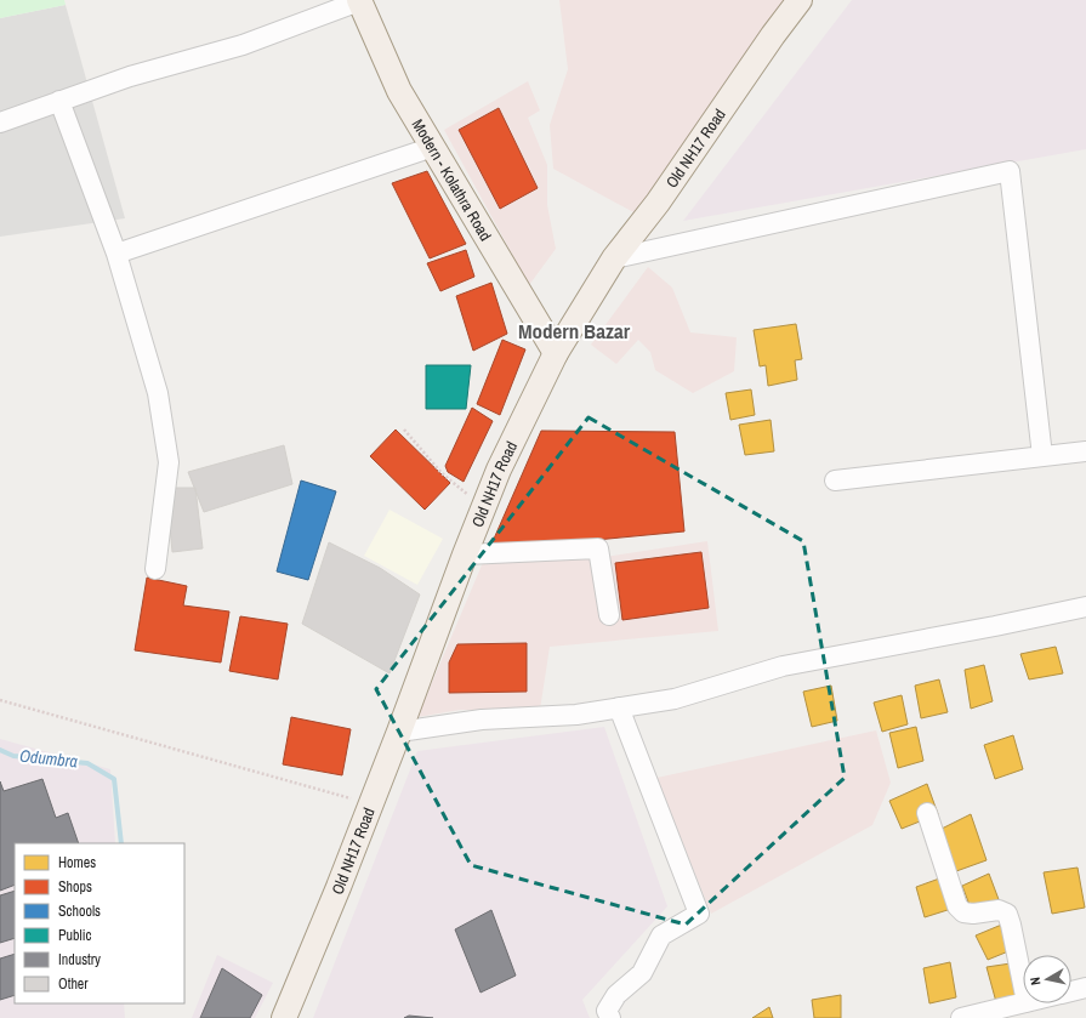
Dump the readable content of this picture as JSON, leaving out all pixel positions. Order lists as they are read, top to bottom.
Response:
{
  "streets": {
    "main road": ["Old NH17 Road", "Modern - Kolathra Road"]
  },
  "crossings": [
    ["Old NH17 Road", "Modern - Kolathra Road"]
  ],
  "districts": ["Modern Bazar"],
  "water": ["Odumbra"],
  "legend": [
    "Homes",
    "Shops",
    "Schools",
    "Public",
    "Industry",
    "Other"
  ],
  "north": "left"
}
